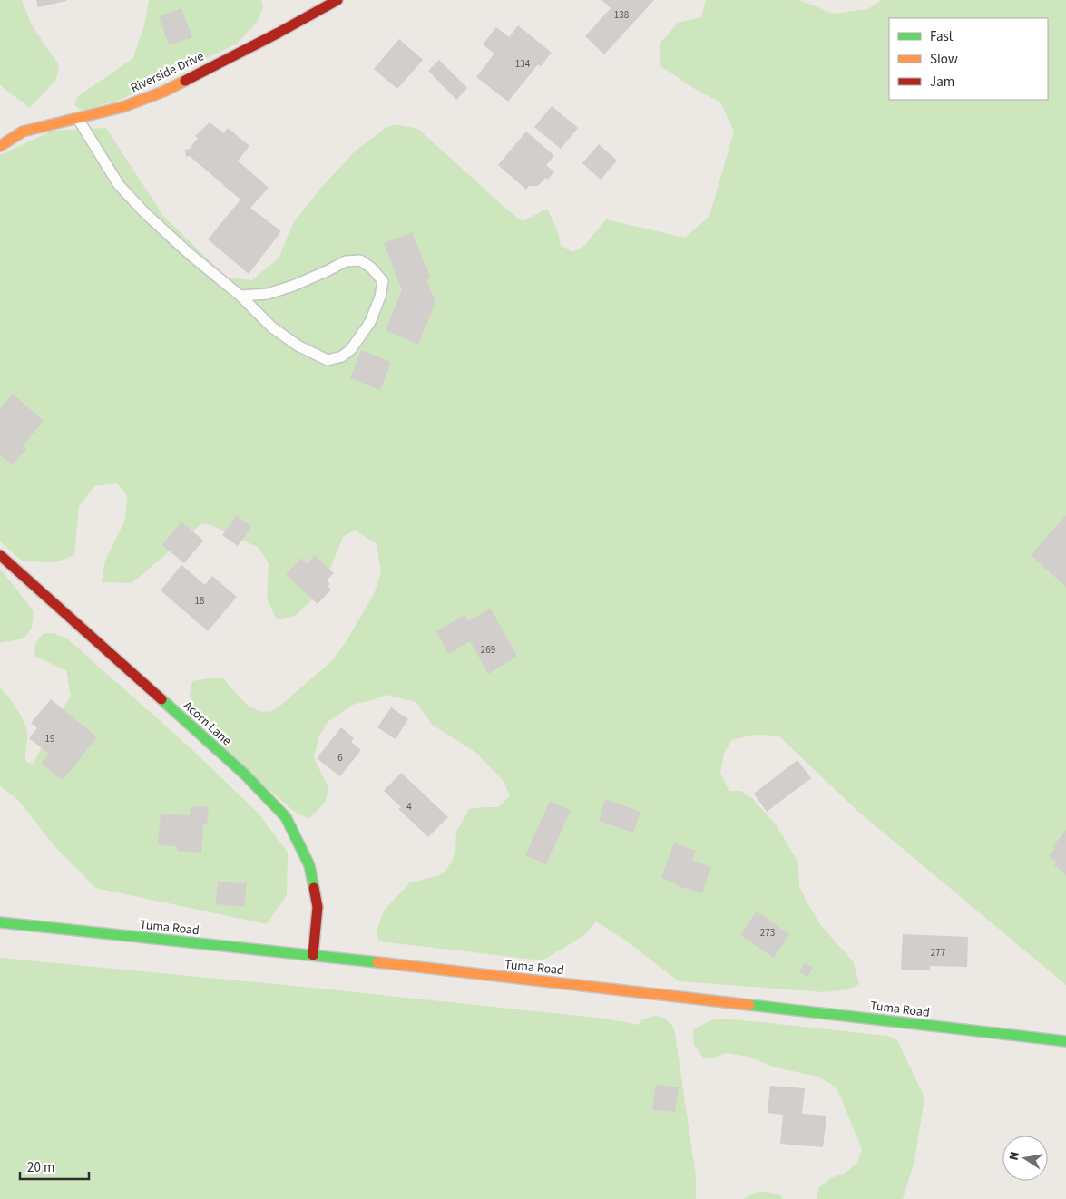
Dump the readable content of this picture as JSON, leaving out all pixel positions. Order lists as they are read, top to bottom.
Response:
{
  "streets": {
    "street": ["Riverside Drive", "Acorn Lane", "Tuma Road"]
  },
  "crossings": [
    ["Acorn Lane", "Tuma Road"]
  ],
  "house_numbers": [
    "138",
    "134",
    "18",
    "269",
    "19",
    "6",
    "4",
    "273",
    "277"
  ],
  "legend": ["Fast", "Slow", "Jam"],
  "scale_bar": "20 m",
  "north": "left"
}
